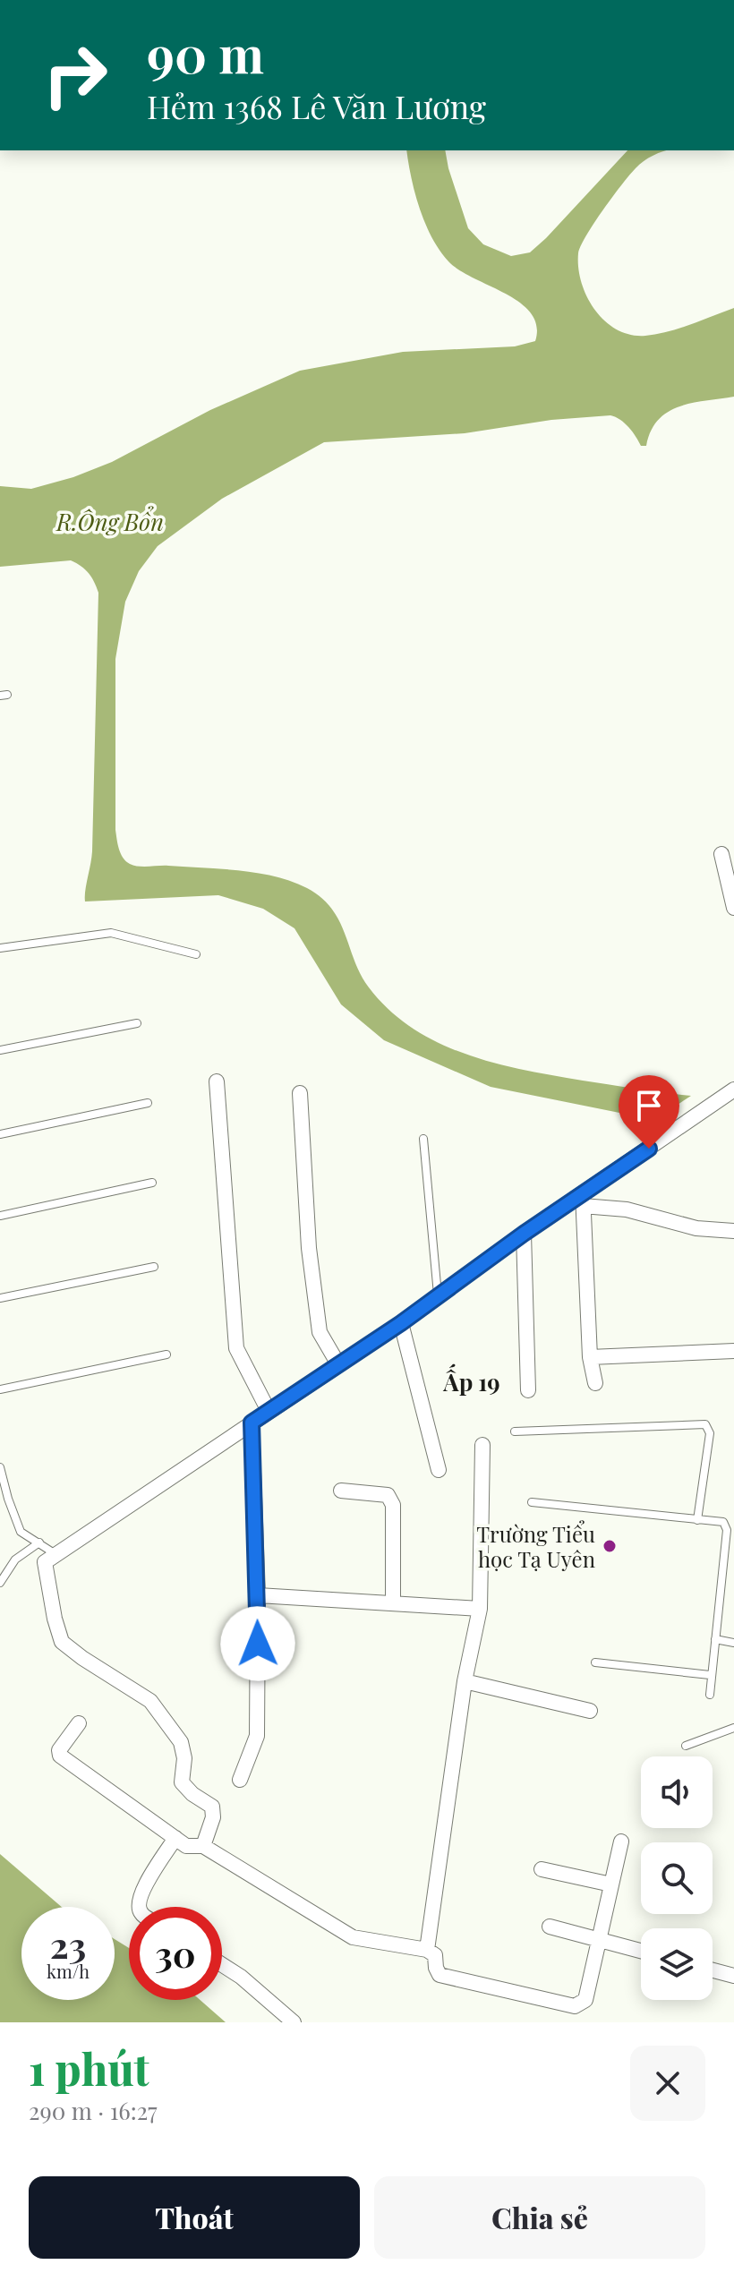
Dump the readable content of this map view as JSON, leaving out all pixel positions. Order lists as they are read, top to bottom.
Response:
{
  "districts": ["Ấp 19"],
  "water": ["R.Ông Bổn"],
  "places": ["Trường Tiểu học Tạ Uyên"],
  "page": {
    "turn": ["90 m", "Hẻm 1368 Lê Văn Lương"],
    "speed": "23 km/h",
    "limit": "30",
    "heading": ["1 phút", "290 m · 16:27"],
    "buttons": ["Thoát", "Chia sẻ"]
  }
}
